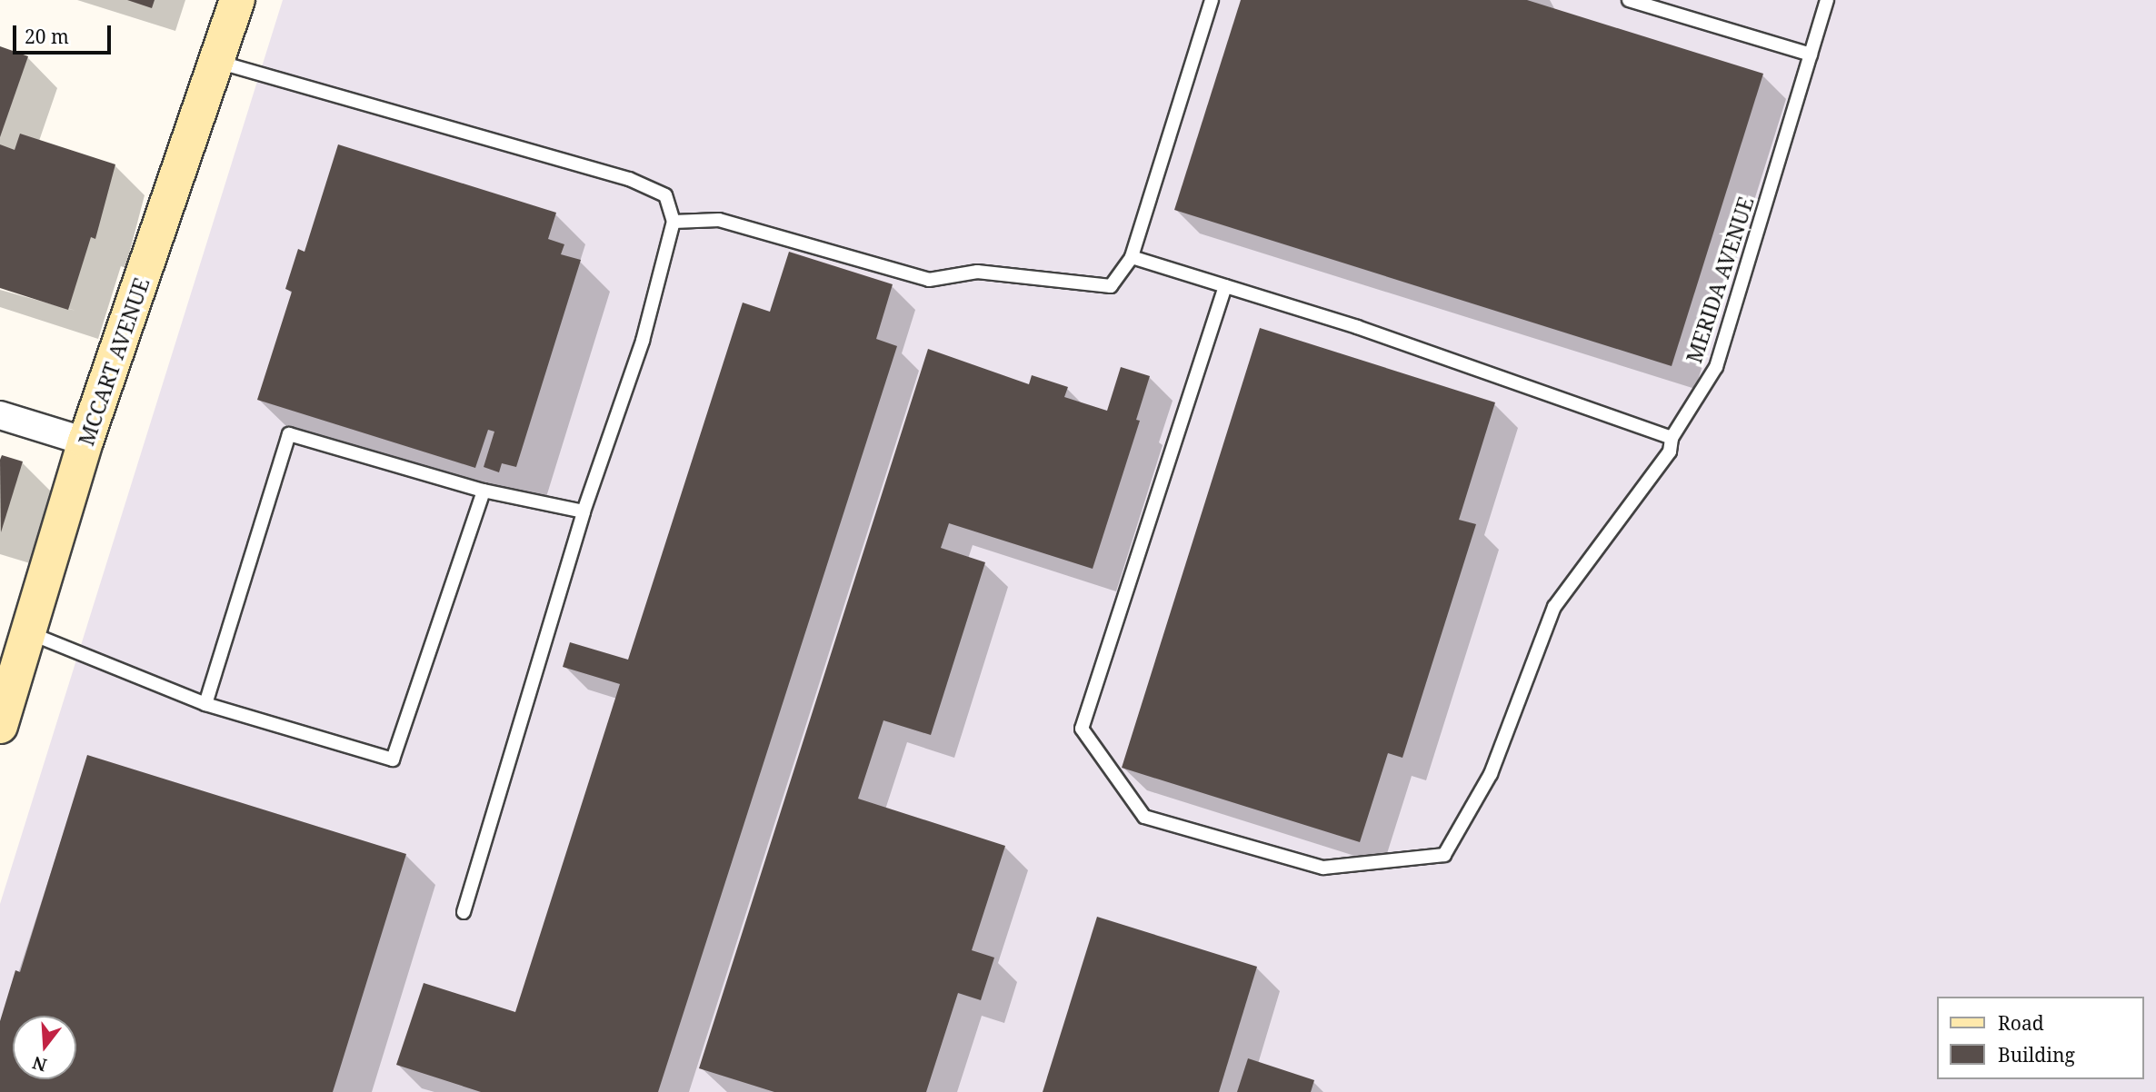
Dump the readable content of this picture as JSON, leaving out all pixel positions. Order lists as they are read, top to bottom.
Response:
{
  "streets": {
    "main road": ["MCCART AVENUE"],
    "lane": ["MERIDA AVENUE"]
  },
  "legend": ["Road", "Building"],
  "scale_bar": "20 m",
  "north": "bottom"
}
